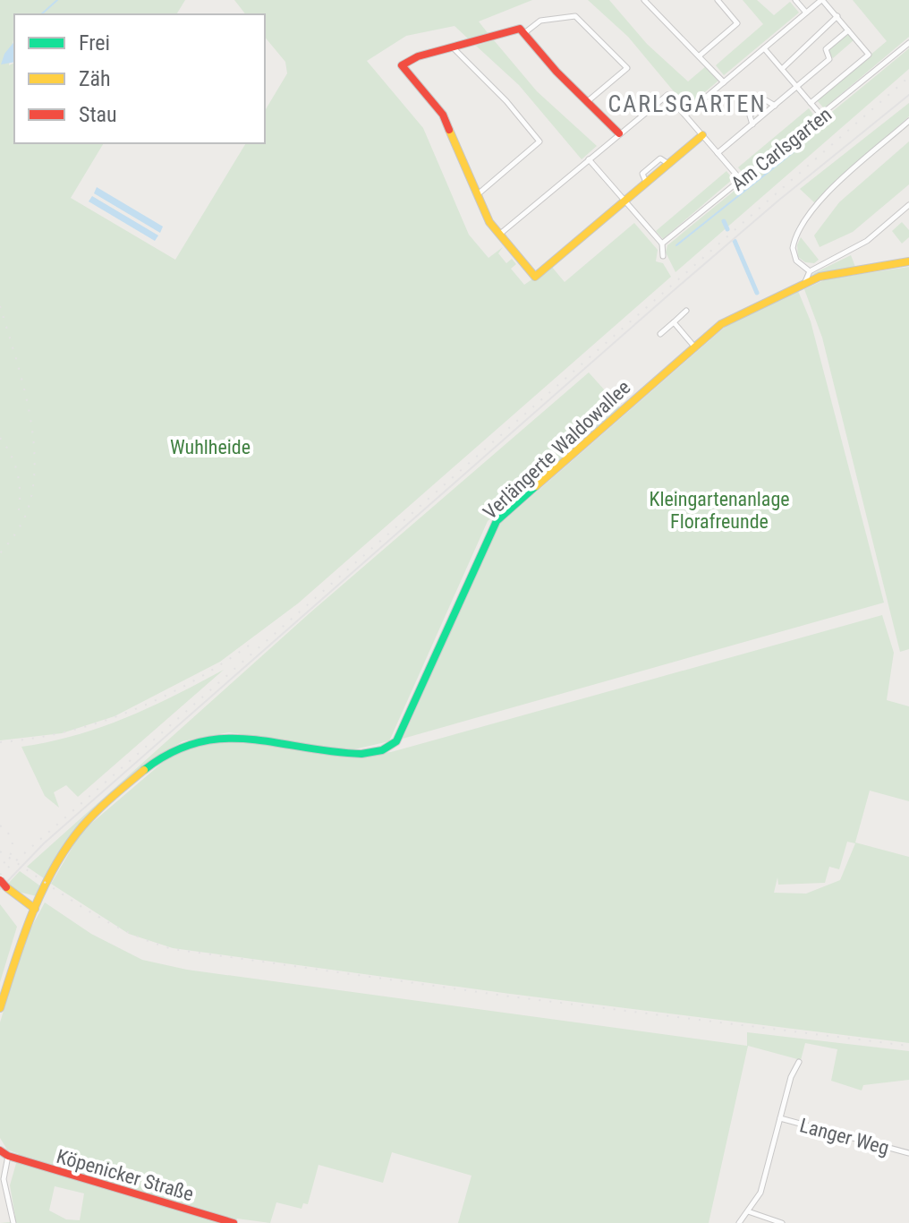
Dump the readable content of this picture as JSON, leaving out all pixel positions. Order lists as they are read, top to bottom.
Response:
{
  "streets": {
    "street": [
      "Am Carlsgarten",
      "Verlängerte Waldowallee",
      "Langer Weg",
      "Köpenicker Straße"
    ]
  },
  "districts": ["CARLSGARTEN"],
  "parks": ["Wuhlheide", "Kleingartenanlage Florafreunde"],
  "legend": ["Frei", "Zäh", "Stau"]
}
